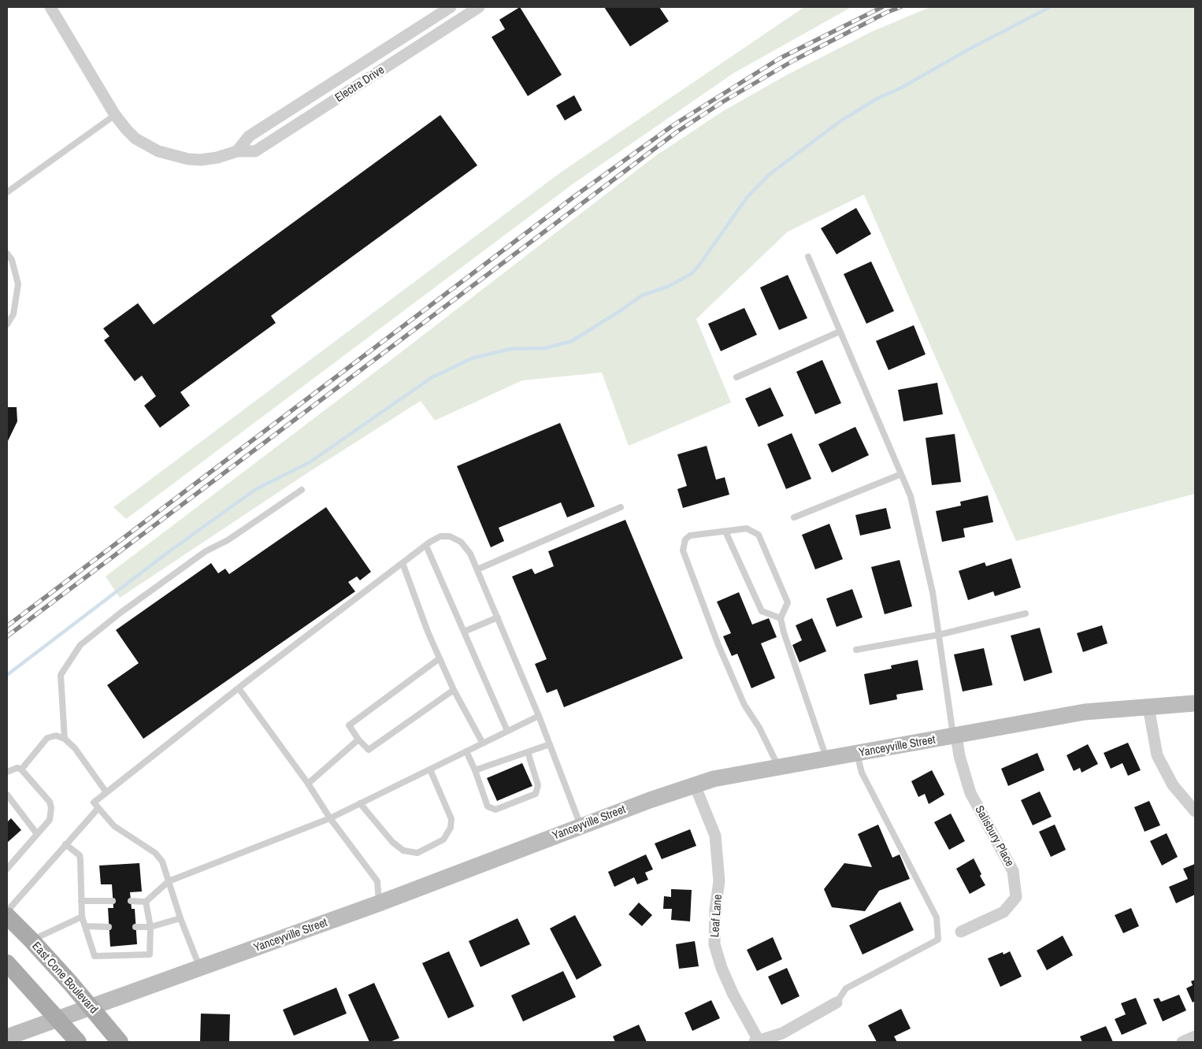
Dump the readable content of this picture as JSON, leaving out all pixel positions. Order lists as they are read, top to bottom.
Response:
{
  "streets": {
    "main road": ["Yanceyville Street", "East Cone Boulevard"],
    "street": ["Electra Drive", "Salisbury Place", "Leaf Lane"]
  },
  "crossings": [
    ["Yanceyville Street", "Salisbury Place"],
    ["Yanceyville Street", "Leaf Lane"],
    ["Yanceyville Street", "East Cone Boulevard"]
  ]
}
